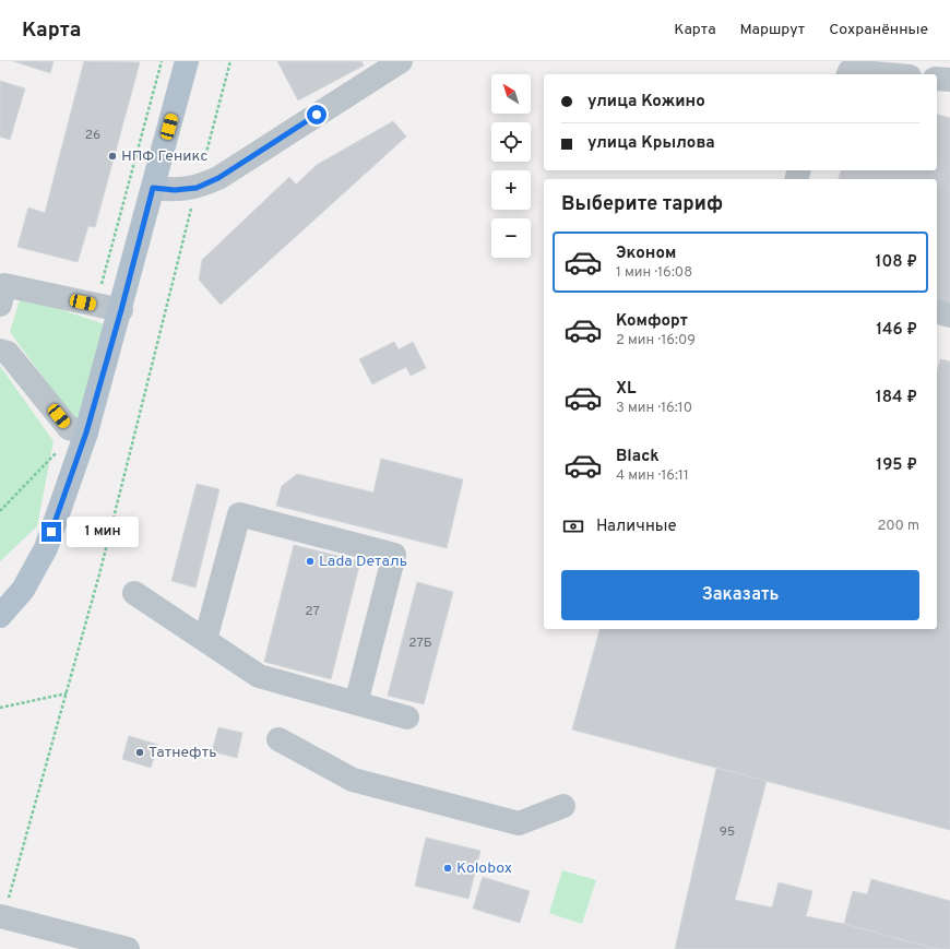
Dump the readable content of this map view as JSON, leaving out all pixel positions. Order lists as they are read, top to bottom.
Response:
{
  "places": [
    "НПФ Геникс",
    "Lada Dеталь",
    "Татнефть",
    "Kolobox"
  ],
  "house_numbers": [
    "26",
    "27",
    "27Б",
    "95"
  ],
  "north": "top left",
  "page": {
    "header": "Карта",
    "nav": ["Карта", "Маршрут", "Сохранённые"],
    "map_buttons": ["+", "−"],
    "banner": ["улица Кожино", "улица Крылова"],
    "heading": "Выберите тариф",
    "list": [
      {
        "name": "Эконом",
        "note": "1 мин · 16:08",
        "value": "108 ₽"
      },
      {
        "name": "Комфорт",
        "note": "2 мин · 16:09",
        "value": "146 ₽"
      },
      {
        "name": "XL",
        "note": "3 мин · 16:10",
        "value": "184 ₽"
      },
      {
        "name": "Black",
        "note": "4 мин · 16:11",
        "value": "195 ₽"
      }
    ],
    "pay": ["Наличные", "200 m"],
    "bubble": "1 мин",
    "buttons": "Заказать"
  }
}
